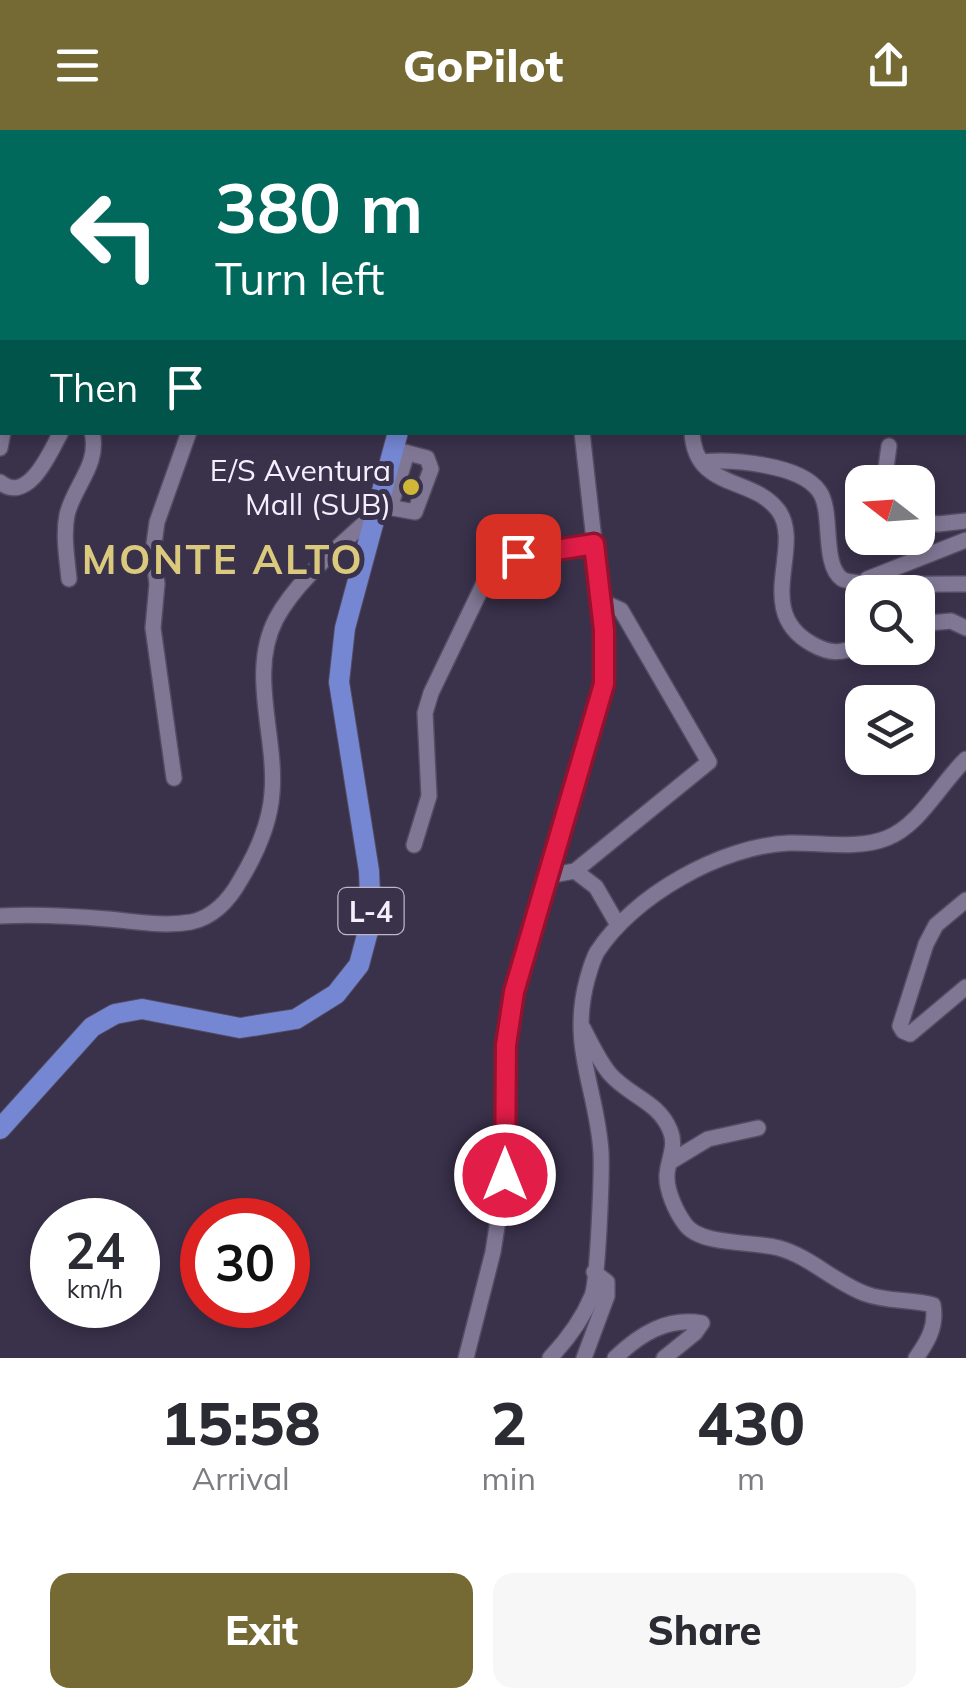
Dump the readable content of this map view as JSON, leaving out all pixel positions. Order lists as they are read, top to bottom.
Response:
{
  "streets": {
    "main road": ["L-4"]
  },
  "districts": ["MONTE ALTO"],
  "places": ["E/S Aventura Mall (SUB)"],
  "north": "left",
  "page": {
    "header": "GoPilot",
    "turn": ["380 m", "Turn left"],
    "then": "Then",
    "speed": "24 km/h",
    "limit": "30",
    "eta": [
      "15:58",
      "Arrival",
      "2",
      "min",
      "430",
      "m"
    ],
    "buttons": ["Exit", "Share"]
  }
}
